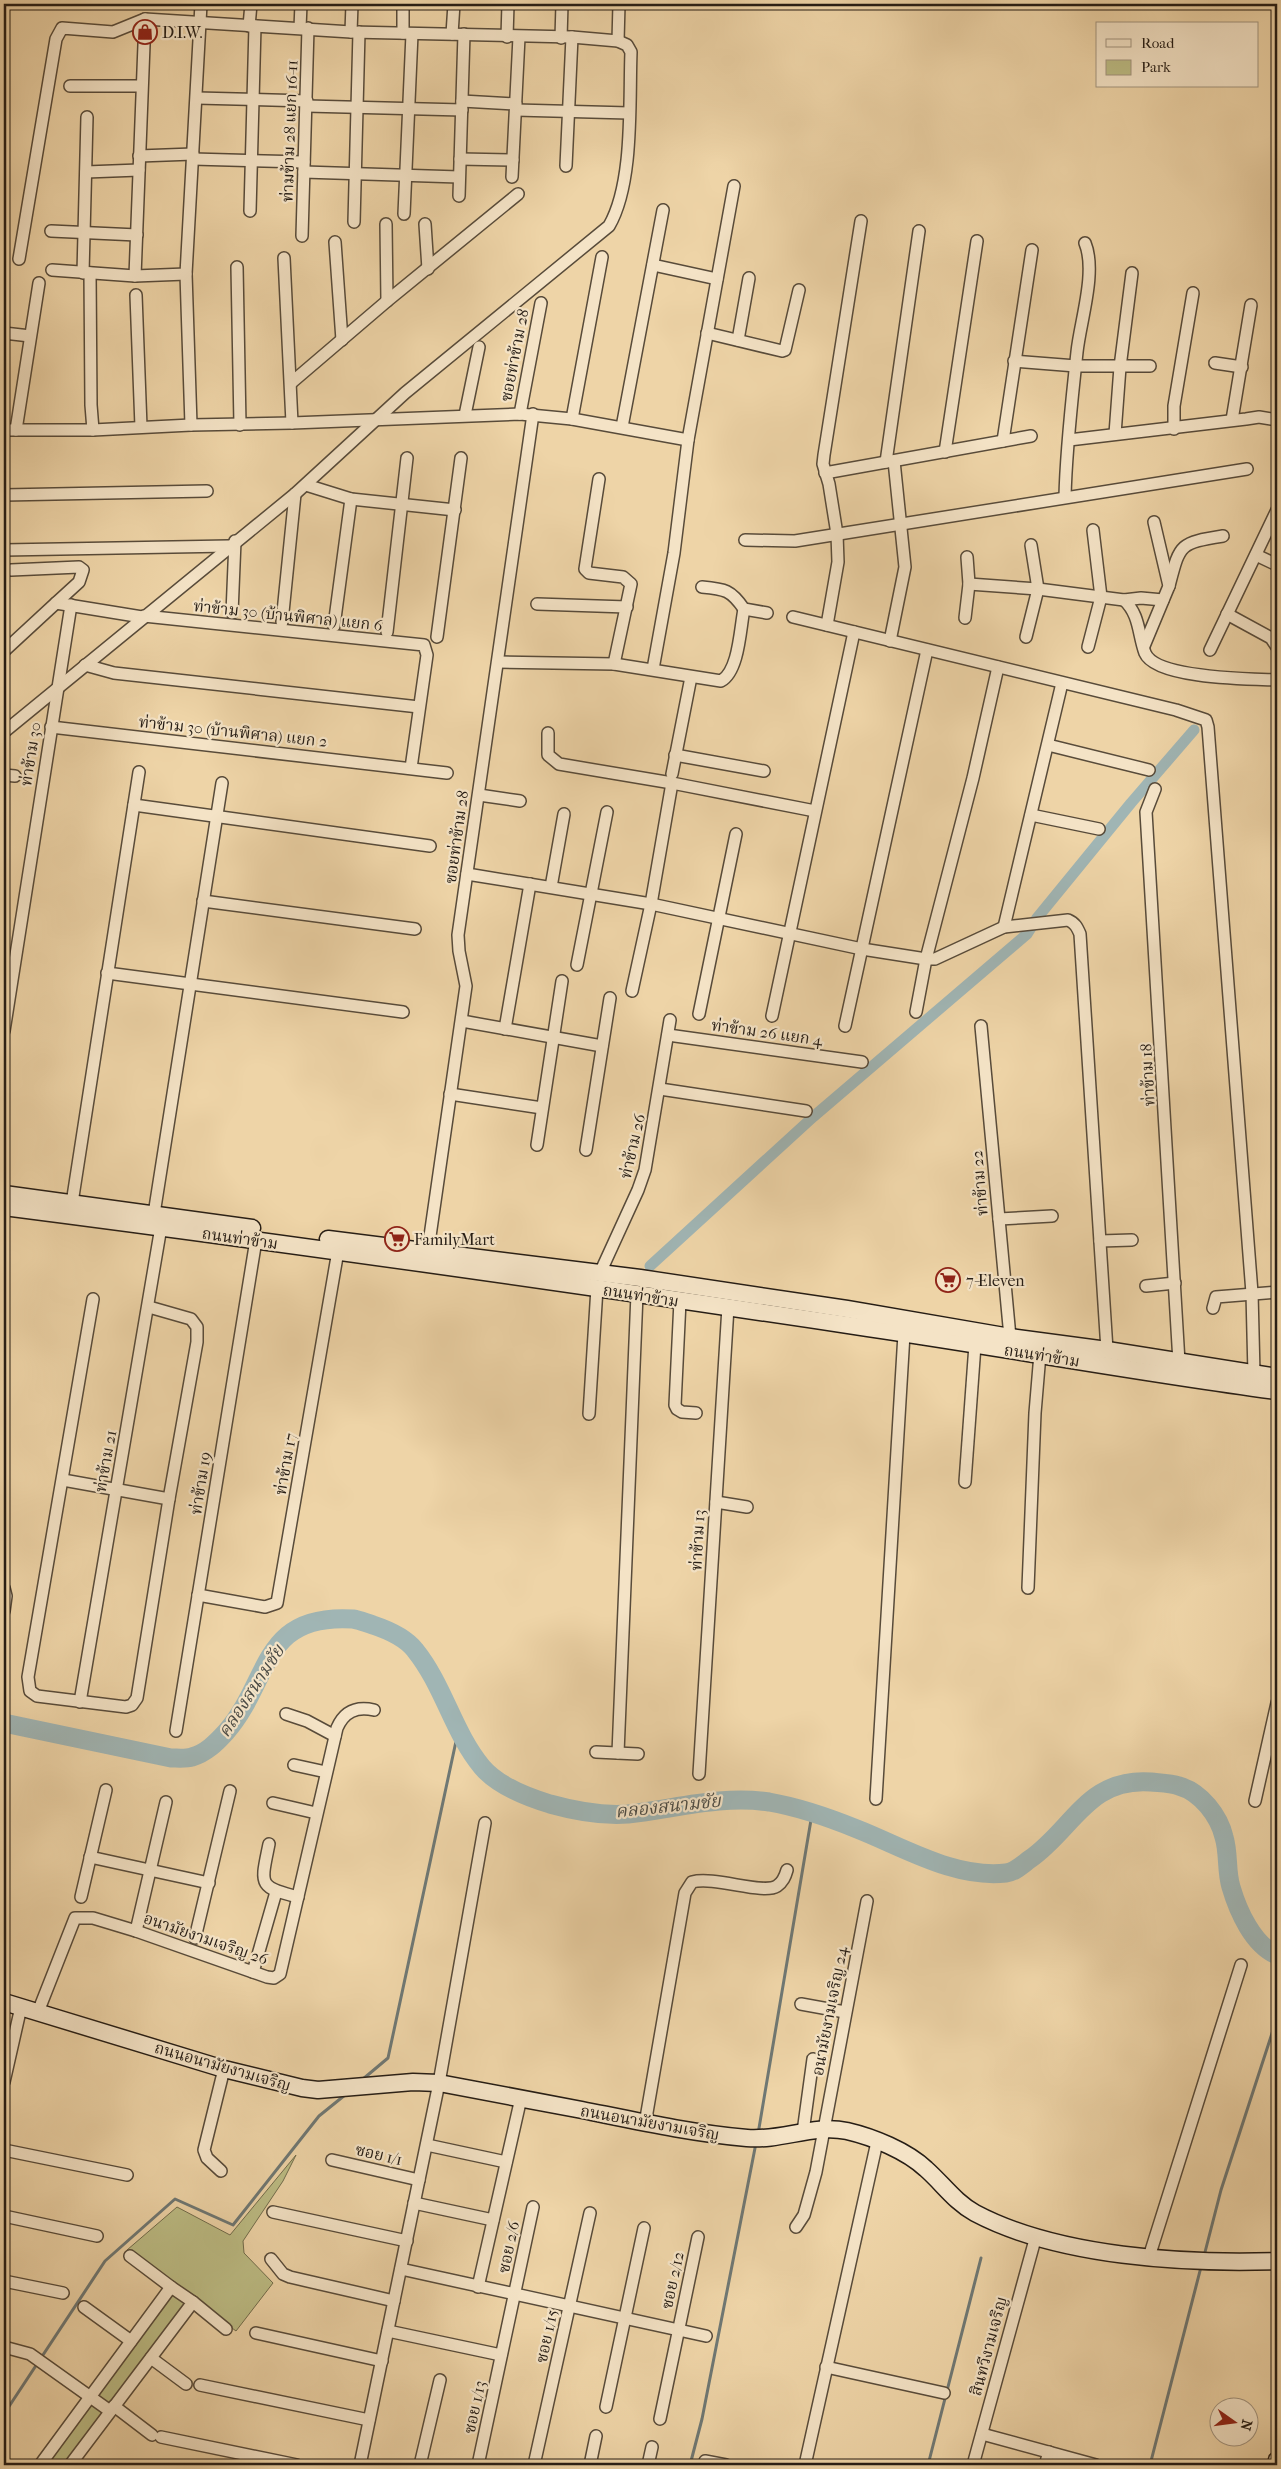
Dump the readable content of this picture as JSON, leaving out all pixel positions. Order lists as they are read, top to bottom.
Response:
{
  "streets": {
    "street": [
      "ท่ามข้าม 28 แยก 16-11",
      "ซอยท่าข้าม 28",
      "ท่าข้าม 30 (บ้านพิศาล) แยก 6",
      "ท่าข้าม 30 (บ้านพิศาล) แยก 2",
      "ท่าข้าม 30",
      "ท่าข้าม 26 แยก 4",
      "ท่าข้าม 18",
      "ท่าข้าม 26",
      "ท่าข้าม 22",
      "ถนนท่าข้าม",
      "ท่าข้าม 21",
      "ท่าข้าม 17",
      "ท่าข้าม 19",
      "ท่าข้าม 13",
      "อนามัยงามเจริญ 26",
      "อนามัยงามเจริญ 24",
      "ถนนอนามัยงามเจริญ",
      "ซอย 1/1",
      "ซอย 2/6",
      "ซอย 2/12",
      "ซอย 1/15",
      "สินทวีงามเจริญ",
      "ซอย 1/13"
    ]
  },
  "crossings": [
    ["ซอยท่าข้าม 28", "ถนนท่าข้าม"],
    ["ท่าข้าม 30 (บ้านพิศาล) แยก 6", "ท่าข้าม 30"],
    ["ท่าข้าม 30 (บ้านพิศาล) แยก 2", "ท่าข้าม 30"],
    ["ท่าข้าม 26 แยก 4", "ท่าข้าม 26"],
    ["ท่าข้าม 18", "ถนนท่าข้าม"],
    ["ท่าข้าม 26", "ถนนท่าข้าม"],
    ["ท่าข้าม 22", "ถนนท่าข้าม"],
    ["ถนนท่าข้าม", "ท่าข้าม 21"],
    ["ถนนท่าข้าม", "ท่าข้าม 17"],
    ["ถนนท่าข้าม", "ท่าข้าม 19"],
    ["ถนนท่าข้าม", "ท่าข้าม 13"],
    ["ท่าข้าม 17", "ท่าข้าม 19"],
    ["อนามัยงามเจริญ 26", "ถนนอนามัยงามเจริญ"],
    ["อนามัยงามเจริญ 24", "ถนนอนามัยงามเจริญ"],
    ["ถนนอนามัยงามเจริญ", "สินทวีงามเจริญ"],
    ["ซอย 2/6", "ซอย 1/13"]
  ],
  "water": ["คลองสนามชัย"],
  "places": {
    "shop": ["D.I.W."],
    "supermarket": ["FamilyMart", "7-Eleven"]
  },
  "legend": ["Road", "Park"],
  "north": "right"
}
